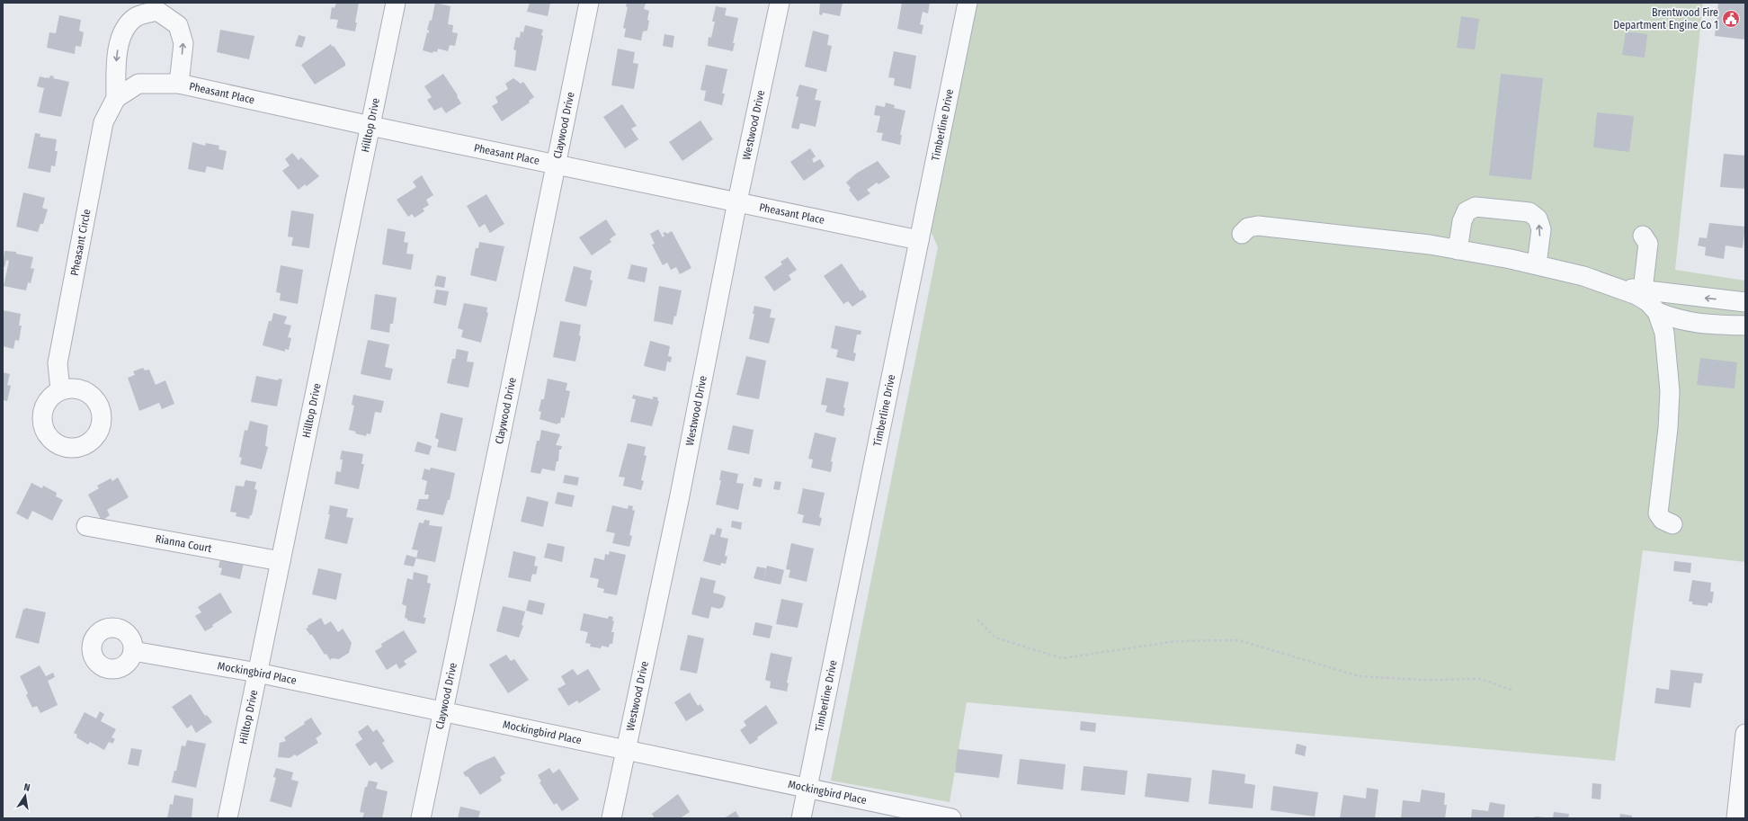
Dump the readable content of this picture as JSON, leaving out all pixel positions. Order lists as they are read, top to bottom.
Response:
{
  "streets": {
    "street": [
      "Pheasant Place",
      "Hilltop Drive",
      "Claywood Drive",
      "Westwood Drive",
      "Timberline Drive",
      "Pheasant Circle",
      "Rianna Court",
      "Mockingbird Place"
    ]
  },
  "crossings": [
    ["Pheasant Place", "Hilltop Drive"],
    ["Pheasant Place", "Claywood Drive"],
    ["Pheasant Place", "Westwood Drive"],
    ["Pheasant Place", "Timberline Drive"],
    ["Pheasant Place", "Pheasant Circle"],
    ["Hilltop Drive", "Rianna Court"],
    ["Hilltop Drive", "Mockingbird Place"],
    ["Claywood Drive", "Mockingbird Place"],
    ["Westwood Drive", "Mockingbird Place"],
    ["Timberline Drive", "Mockingbird Place"]
  ],
  "places": {
    "public building": ["Brentwood Fire Department Engine Co 1"]
  },
  "north": "top"
}
